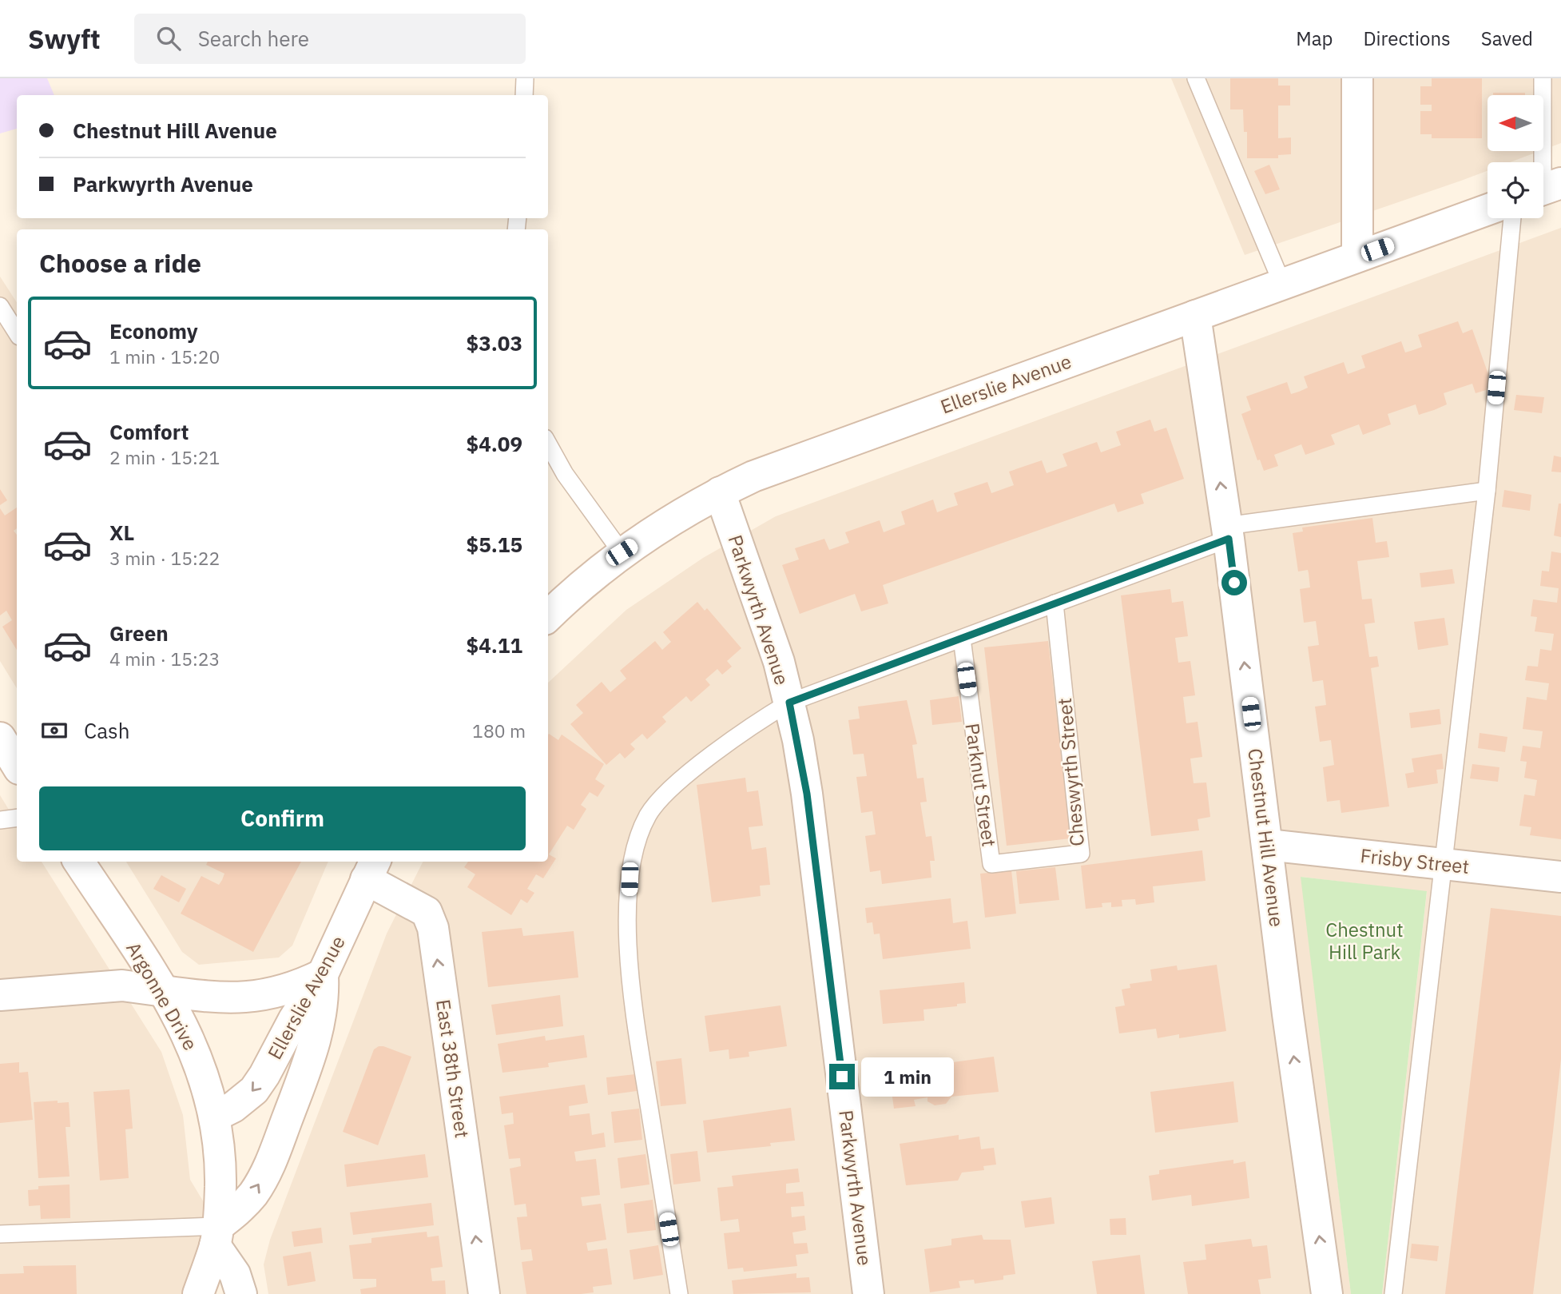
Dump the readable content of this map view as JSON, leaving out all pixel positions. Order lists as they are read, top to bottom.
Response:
{
  "streets": {
    "street": [
      "Ellerslie Avenue",
      "Parkwyrth Avenue",
      "Chestnut Hill Avenue",
      "Frisby Street",
      "Argonne Drive",
      "East 38th Street"
    ],
    "lane": ["Cheswyrth Street", "Parknut Street"]
  },
  "crossings": [
    ["Ellerslie Avenue", "Parkwyrth Avenue"],
    ["Ellerslie Avenue", "Chestnut Hill Avenue"],
    ["Ellerslie Avenue", "Argonne Drive"],
    ["Ellerslie Avenue", "East 38th Street"],
    ["Cheswyrth Street", "Parknut Street"],
    ["Chestnut Hill Avenue", "Frisby Street"]
  ],
  "one_way": ["Chestnut Hill Avenue", "East 38th Street"],
  "parks": ["Chestnut Hill Park"],
  "north": "left",
  "page": {
    "header": "Swyft",
    "search": "Search here",
    "nav": ["Map", "Directions", "Saved"],
    "banner": ["Chestnut Hill Avenue", "Parkwyrth Avenue"],
    "heading": "Choose a ride",
    "list": [
      {
        "name": "Economy",
        "note": "1 min · 15:20",
        "value": "$3.03"
      },
      {
        "name": "Comfort",
        "note": "2 min · 15:21",
        "value": "$4.09"
      },
      {
        "name": "XL",
        "note": "3 min · 15:22",
        "value": "$5.15"
      },
      {
        "name": "Green",
        "note": "4 min · 15:23",
        "value": "$4.11"
      }
    ],
    "pay": ["Cash", "180 m"],
    "buttons": "Confirm",
    "bubble": "1 min"
  }
}
